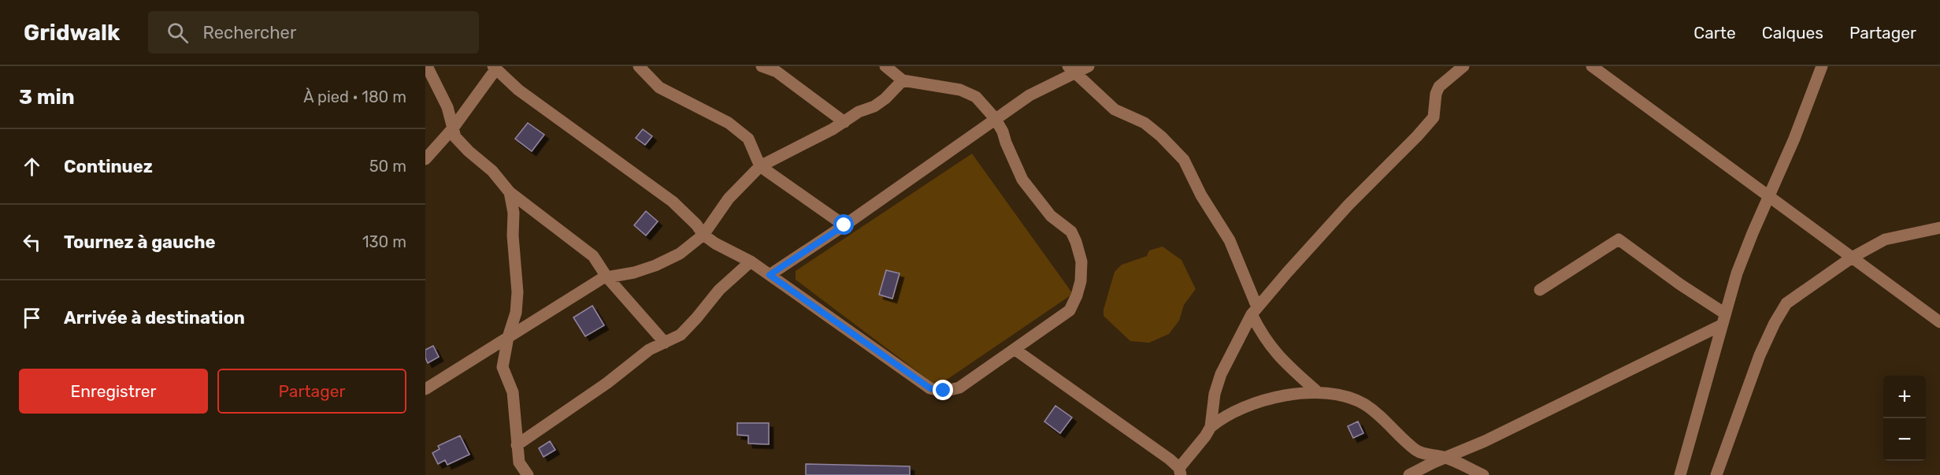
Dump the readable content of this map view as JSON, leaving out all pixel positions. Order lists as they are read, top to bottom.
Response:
{
  "page": {
    "header": "Gridwalk",
    "search": "Rechercher",
    "nav": ["Carte", "Calques", "Partager"],
    "heading": ["3 min", "À pied · 180 m"],
    "list": [
      ["Continuez", "50 m"],
      ["Tournez à gauche", "130 m"],
      "Arrivée à destination"
    ],
    "buttons": ["Enregistrer", "Partager"],
    "map_buttons": ["+", "−"]
  }
}
